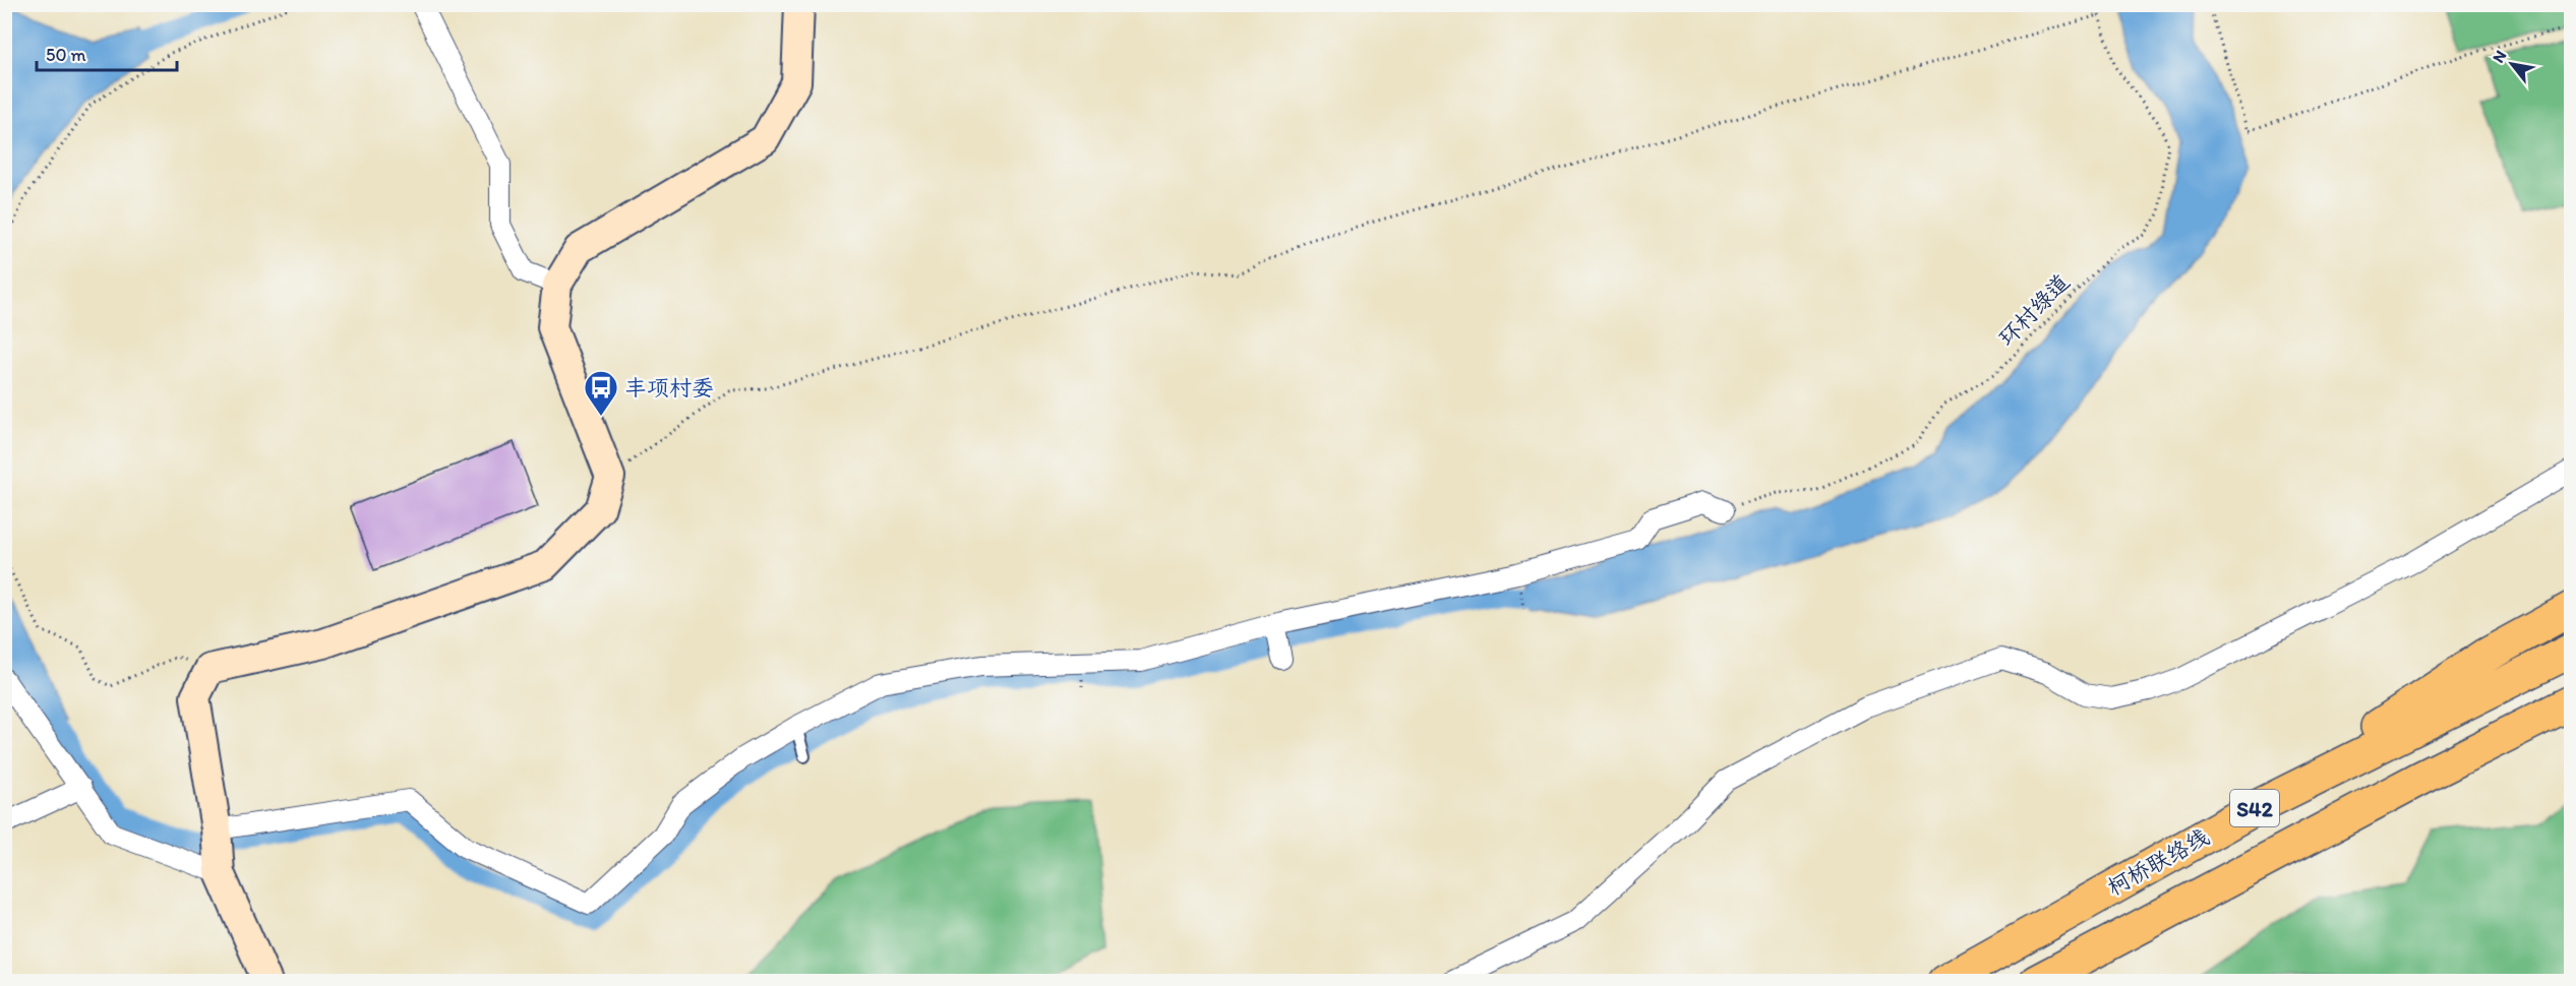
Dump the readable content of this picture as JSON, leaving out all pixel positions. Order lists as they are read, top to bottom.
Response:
{
  "streets": {
    "highway": ["S42", "柯桥联络线"],
    "path": ["环村绿道"]
  },
  "places": {
    "bus stop": ["丰项村委"]
  },
  "scale_bar": "50 m",
  "north": "top left"
}
